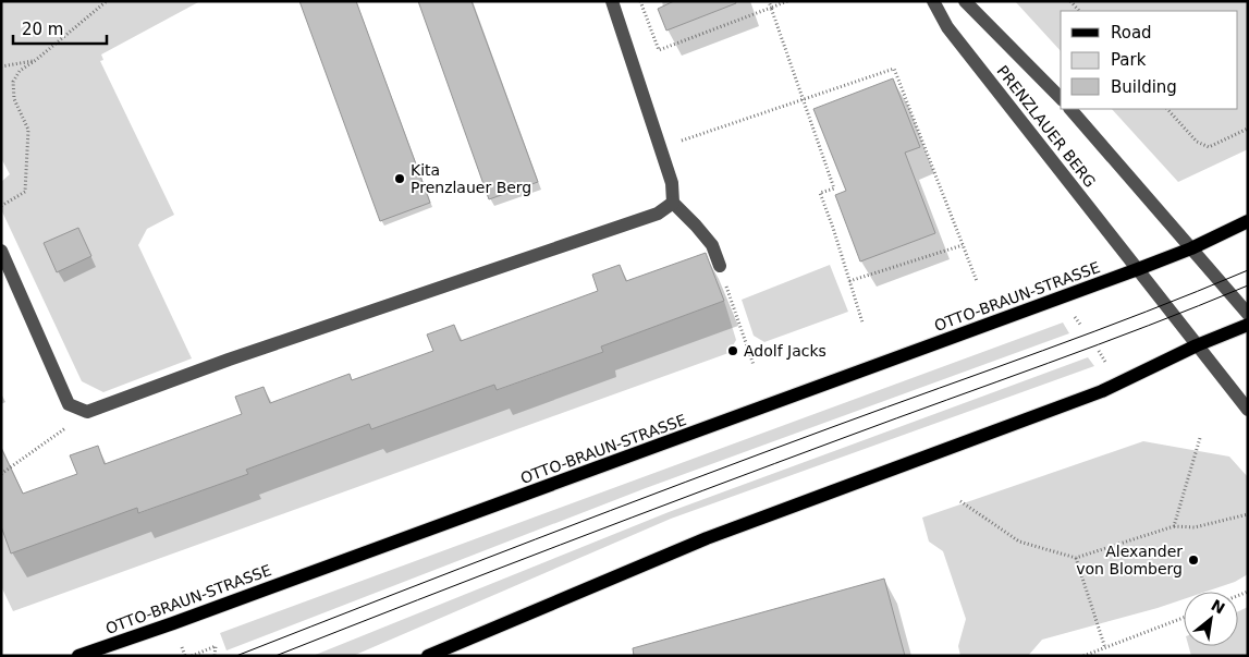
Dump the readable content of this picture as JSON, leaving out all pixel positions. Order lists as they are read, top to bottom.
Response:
{
  "streets": {
    "main road": ["OTTO-BRAUN-STRASSE"],
    "street": ["PRENZLAUER BERG"]
  },
  "crossings": [
    ["PRENZLAUER BERG", "OTTO-BRAUN-STRASSE"]
  ],
  "places": ["Kita Prenzlauer Berg", "Adolf Jacks", "Alexander von Blomberg"],
  "legend": ["Road", "Park", "Building"],
  "scale_bar": "20 m",
  "north": "top right"
}
